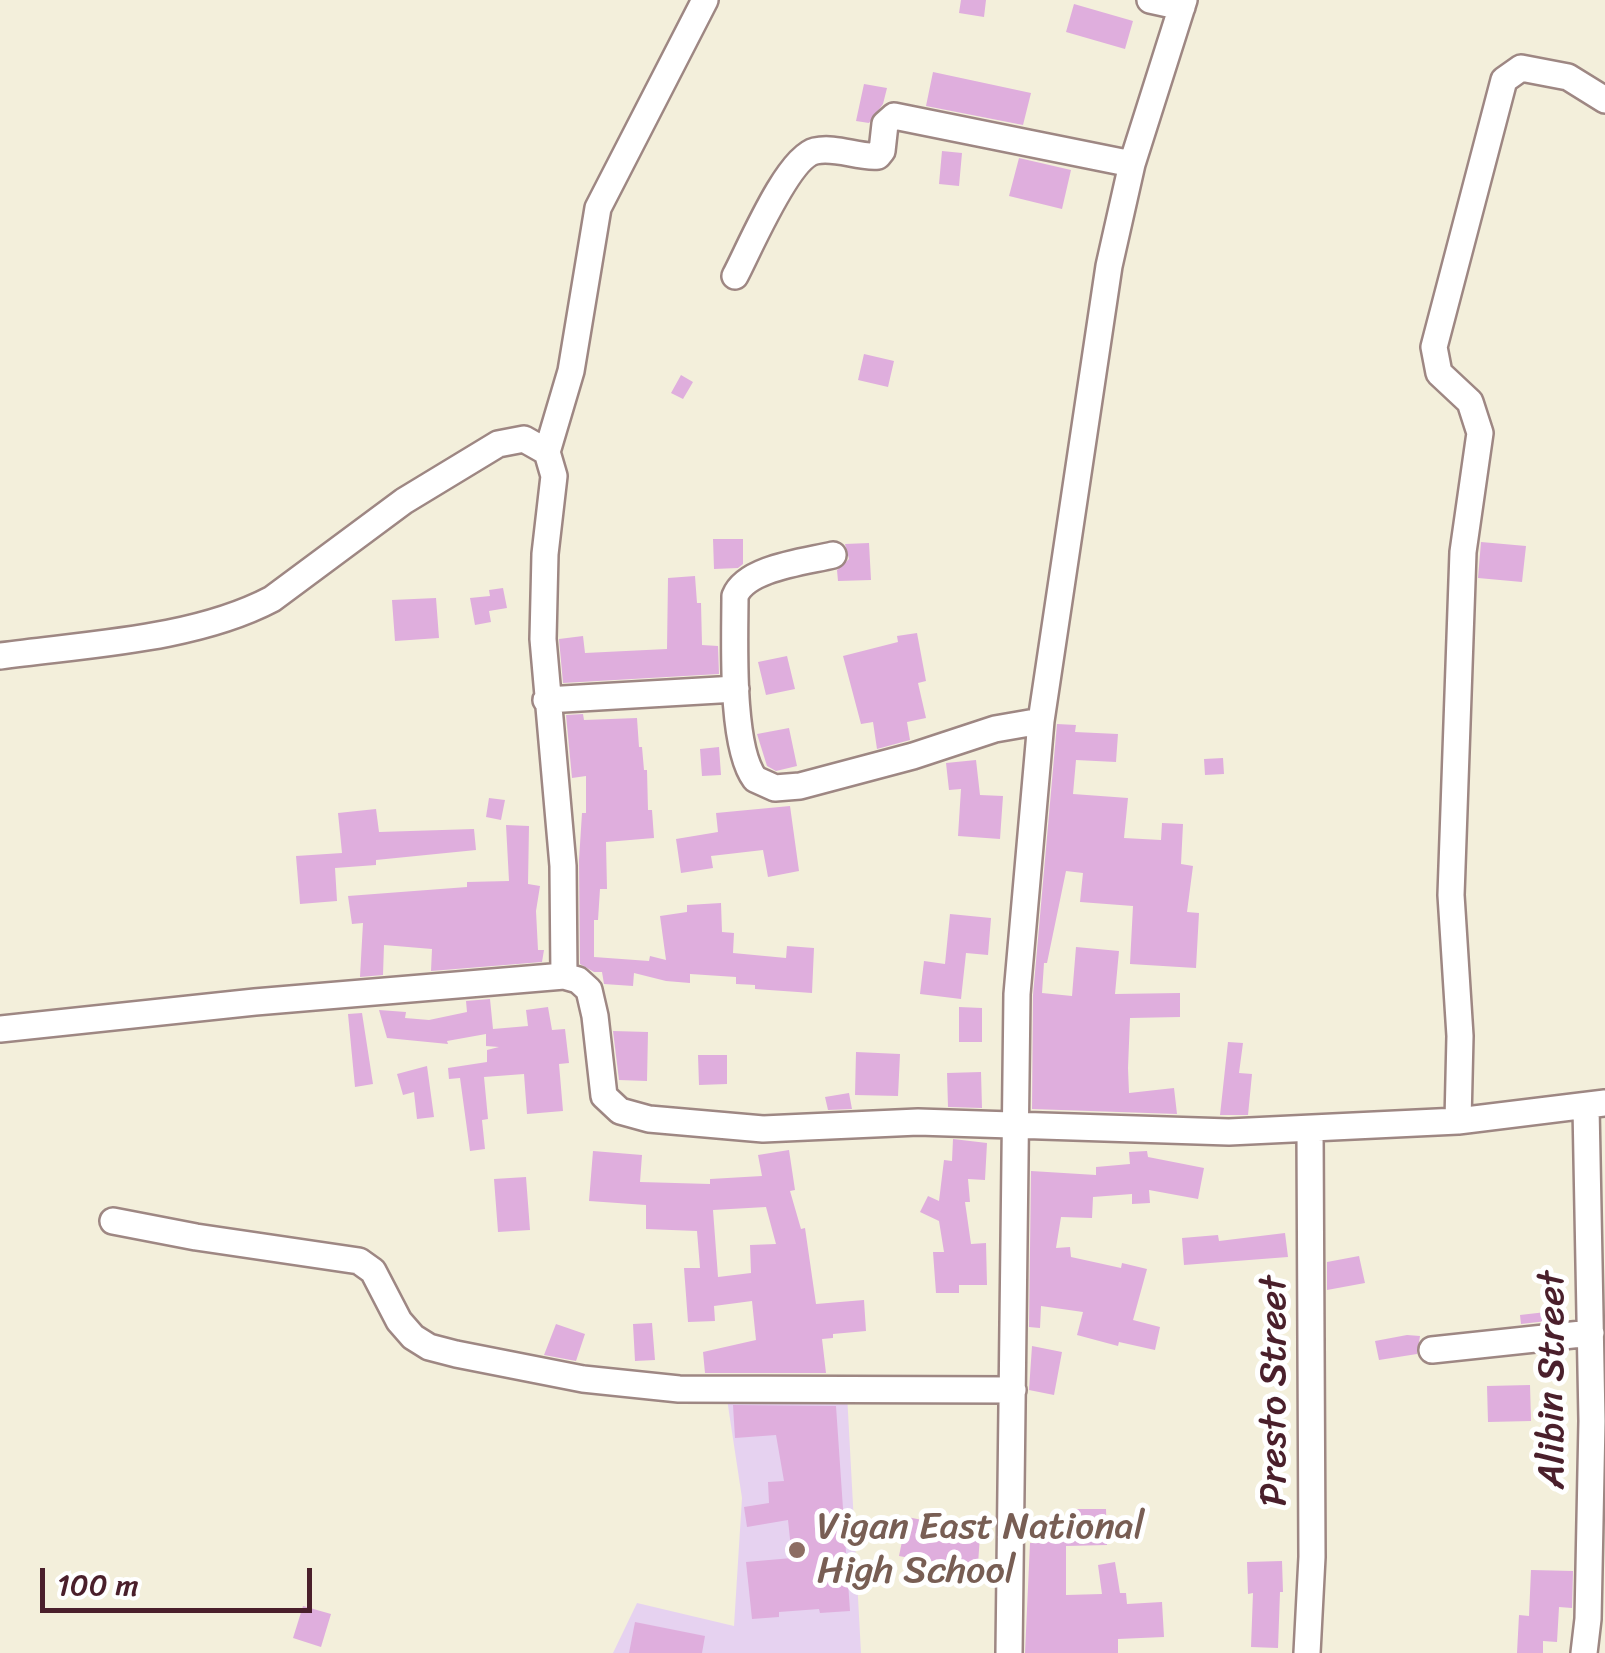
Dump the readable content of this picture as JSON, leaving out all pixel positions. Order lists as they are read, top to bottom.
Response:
{
  "streets": {
    "street": ["Alibin Street", "Presto Street"]
  },
  "places": ["Vigan East National High School"],
  "scale_bar": "100 m"
}
